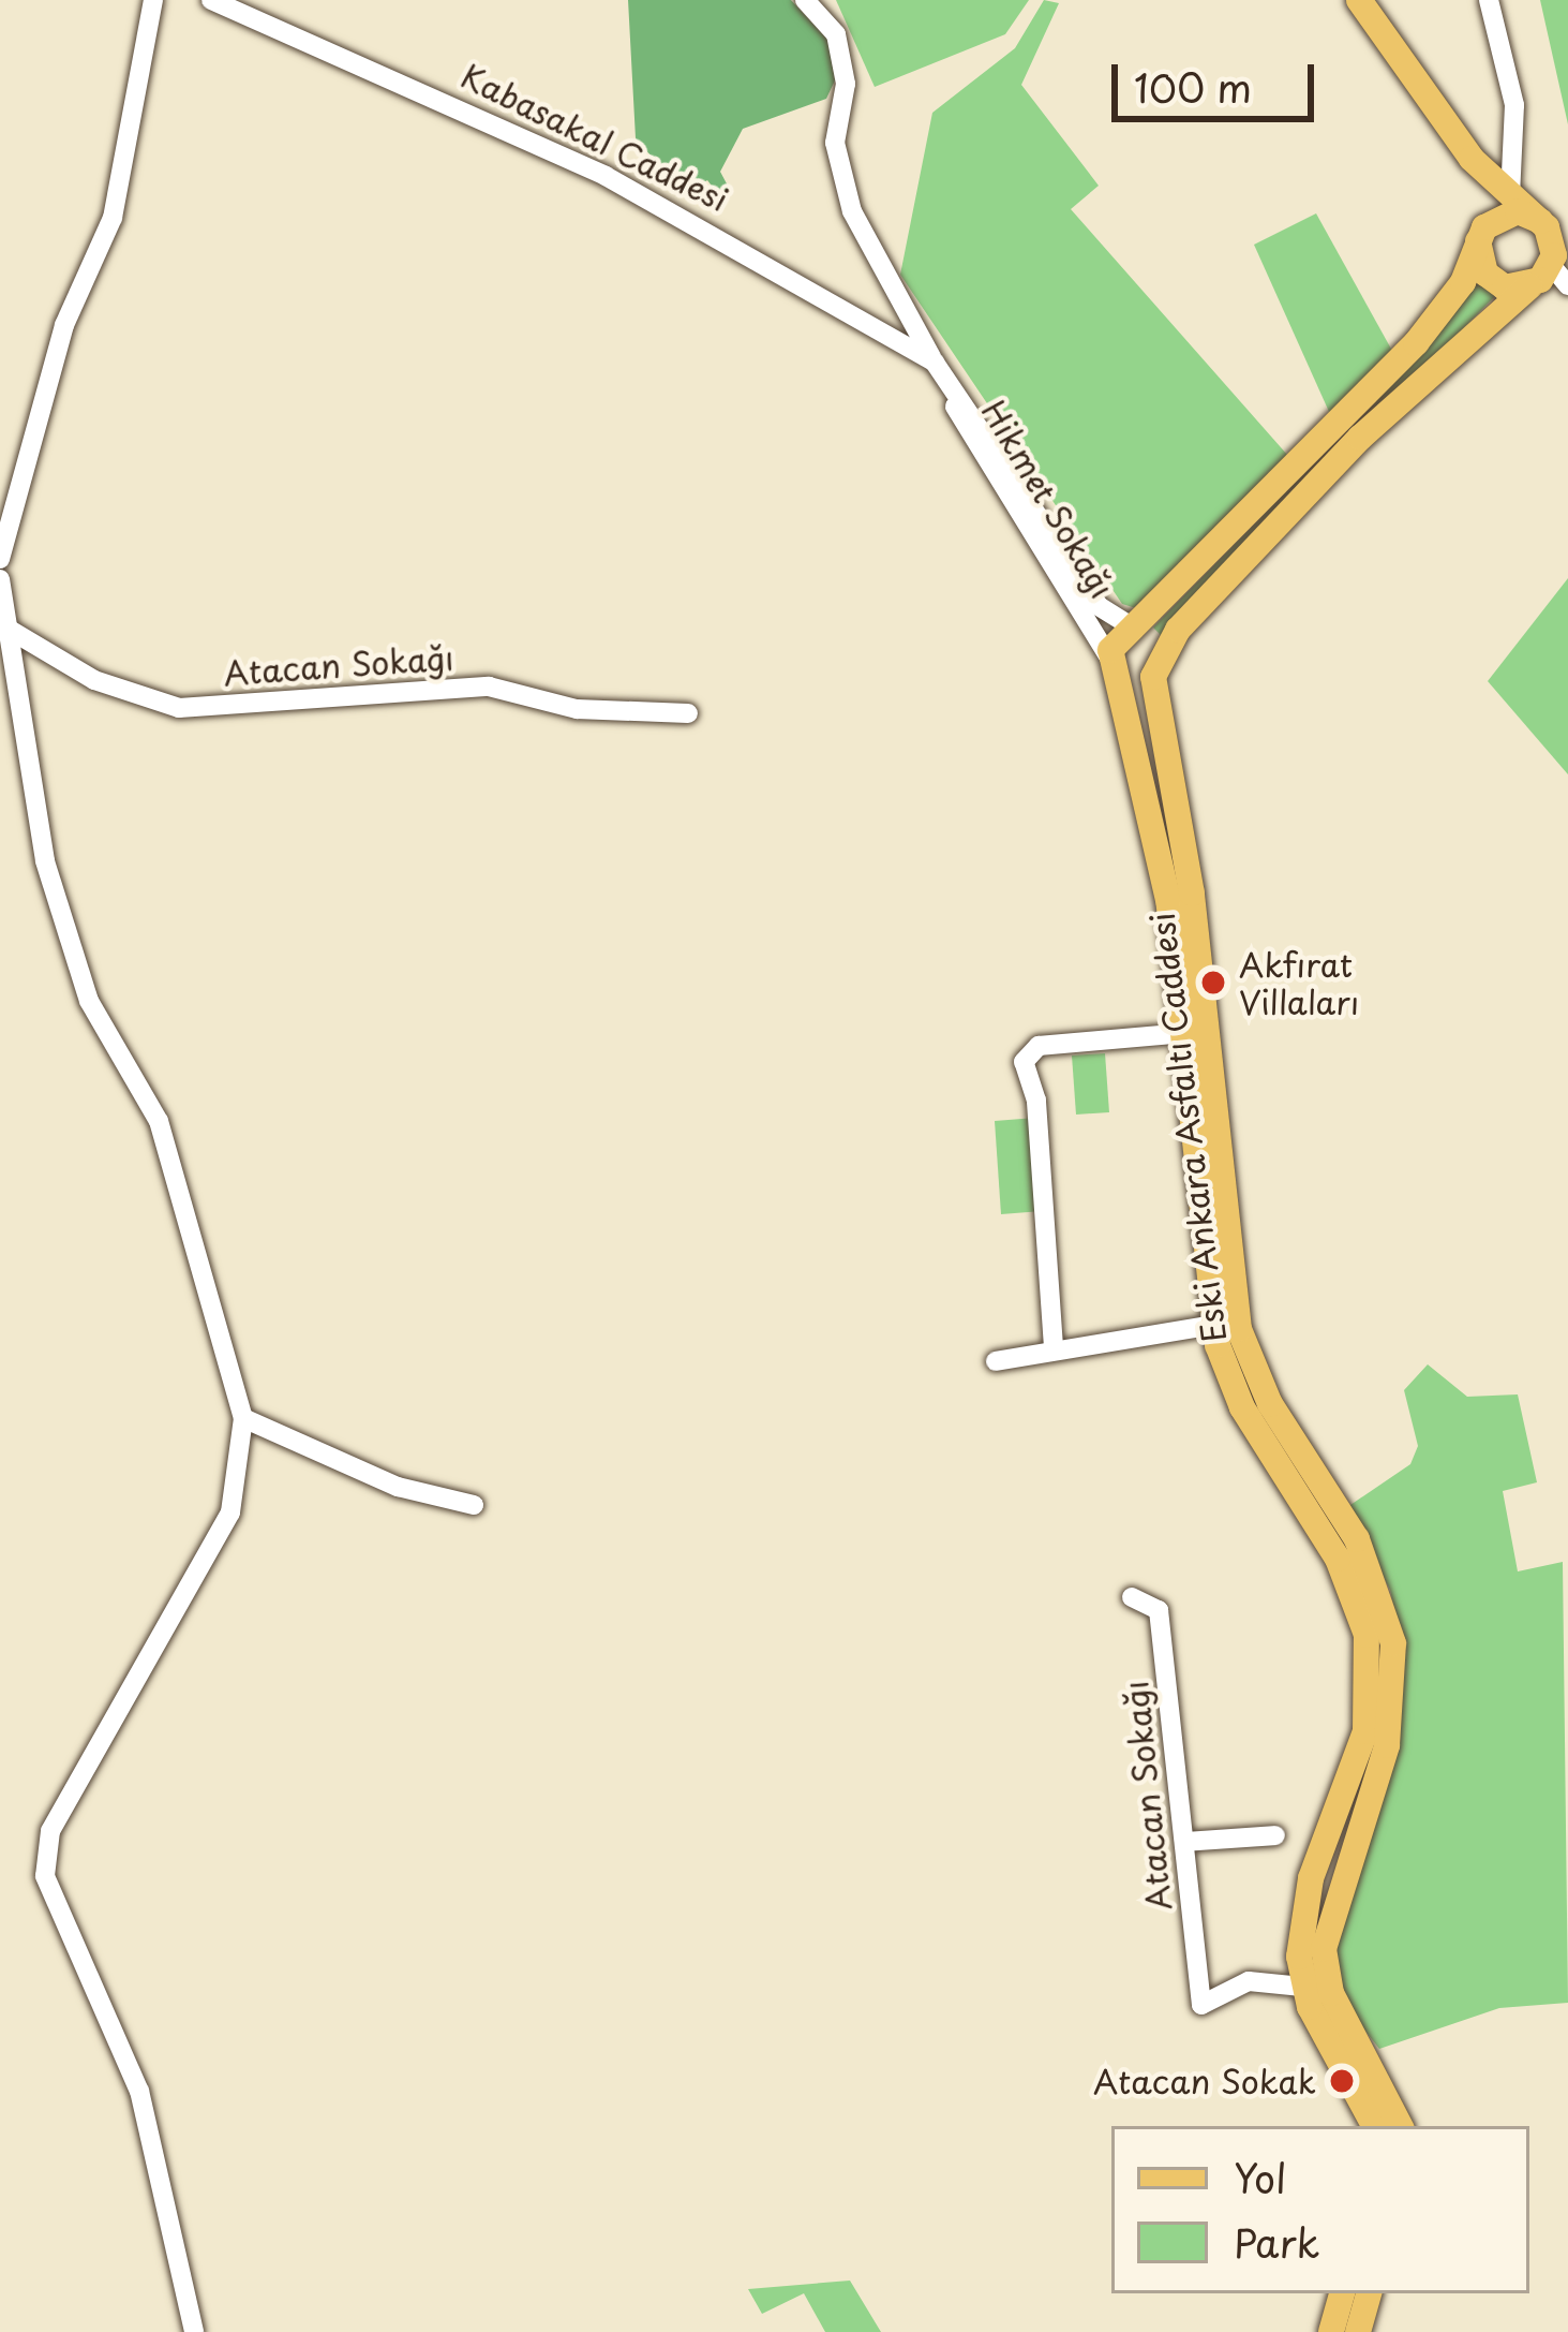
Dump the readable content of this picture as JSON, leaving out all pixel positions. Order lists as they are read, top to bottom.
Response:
{
  "streets": {
    "main road": ["Eski Ankara Asfaltı Caddesi"],
    "street": ["Kabasakal Caddesi", "Hikmet Sokağı", "Atacan Sokağı"]
  },
  "crossings": [
    ["Kabasakal Caddesi", "Hikmet Sokağı"],
    ["Hikmet Sokağı", "Eski Ankara Asfaltı Caddesi"],
    ["Atacan Sokağı", "Eski Ankara Asfaltı Caddesi"]
  ],
  "places": ["Akfırat Villaları", "Atacan Sokak"],
  "legend": ["Yol", "Park"],
  "scale_bar": "100 m"
}
